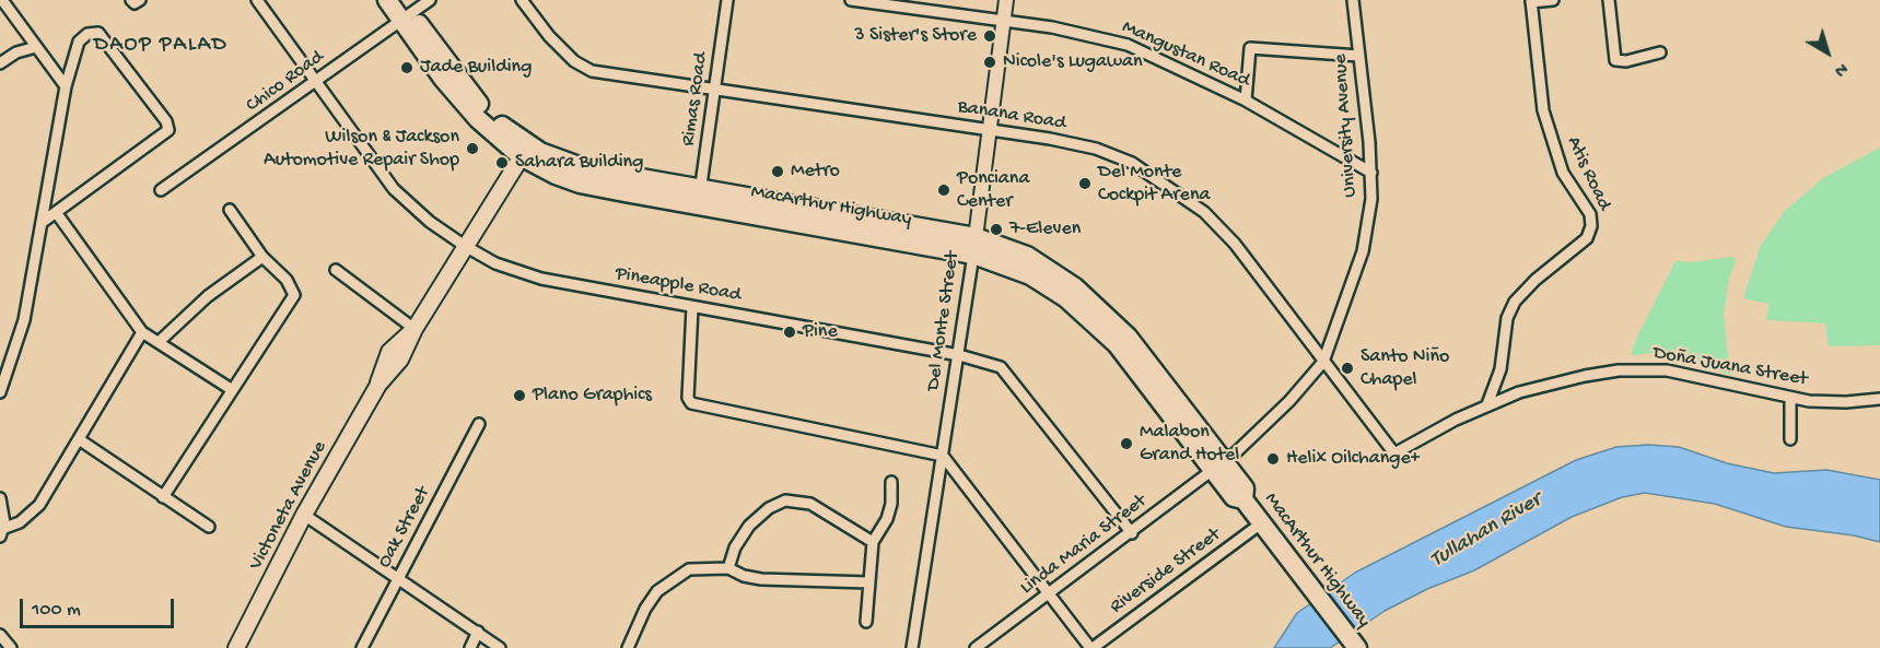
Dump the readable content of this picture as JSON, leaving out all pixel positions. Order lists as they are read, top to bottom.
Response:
{
  "streets": {
    "highway": ["MacArthur Highway"],
    "main road": ["Victoneta Avenue"],
    "street": [
      "Mangustan Road",
      "Chico Road",
      "Rimas Road",
      "Banana Road",
      "University Avenue",
      "Atis Road",
      "Pineapple Road",
      "Del Monte Street",
      "Doña Juana Street",
      "Oak Street",
      "Linda Maria Street",
      "Riverside Street"
    ]
  },
  "crossings": [
    ["Mangustan Road", "University Avenue"],
    ["Mangustan Road", "Del Monte Street"],
    ["Chico Road", "MacArthur Highway"],
    ["Chico Road", "Pineapple Road"],
    ["Rimas Road", "Banana Road"],
    ["Rimas Road", "MacArthur Highway"],
    ["Banana Road", "University Avenue"],
    ["Banana Road", "Del Monte Street"],
    ["Banana Road", "Doña Juana Street"],
    ["University Avenue", "MacArthur Highway"],
    ["University Avenue", "Linda Maria Street"],
    ["Atis Road", "Doña Juana Street"],
    ["MacArthur Highway", "Del Monte Street"],
    ["MacArthur Highway", "Victoneta Avenue"],
    ["MacArthur Highway", "Linda Maria Street"],
    ["MacArthur Highway", "Riverside Street"],
    ["Pineapple Road", "Del Monte Street"],
    ["Pineapple Road", "Victoneta Avenue"],
    ["Pineapple Road", "Linda Maria Street"]
  ],
  "districts": ["DAOP PALAD"],
  "water": ["Tullahan River"],
  "places": [
    "3 Sister's Store",
    "Nicole's Lugawan",
    "Jade Building",
    "Wilson & Jackson Automotive Repair Shop",
    "Sahara Building",
    "Metro",
    "Del Monte Cockpit Arena",
    "Ponciana Center",
    "7-Eleven",
    "Pine",
    "Santo Niño Chapel",
    "Plano Graphics",
    "Malabon Grand Hotel",
    "Helix Oilchange+"
  ],
  "scale_bar": "100 m",
  "north": "bottom right"
}
